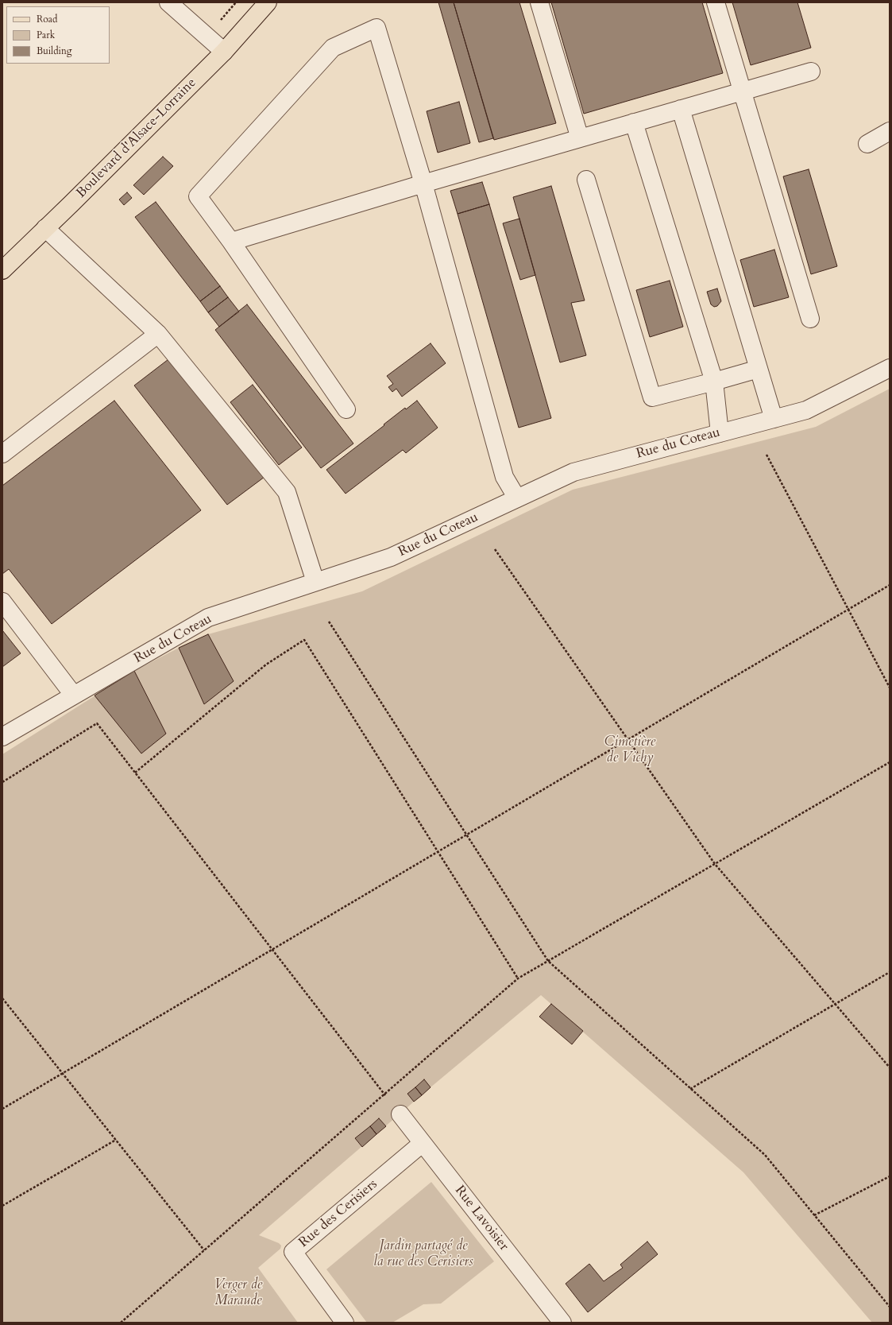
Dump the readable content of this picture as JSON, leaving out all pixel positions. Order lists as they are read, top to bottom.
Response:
{
  "streets": {
    "main road": ["Boulevard d'Alsace-Lorraine"],
    "street": ["Rue du Coteau", "Rue des Cerisiers", "Rue Lavoisier"]
  },
  "crossings": [
    ["Rue des Cerisiers", "Rue Lavoisier"]
  ],
  "parks": ["Cimetière de Vichy", "Jardin partagé de la rue des Cerisiers", "Verger de Maraude"],
  "legend": ["Road", "Park", "Building"]
}
